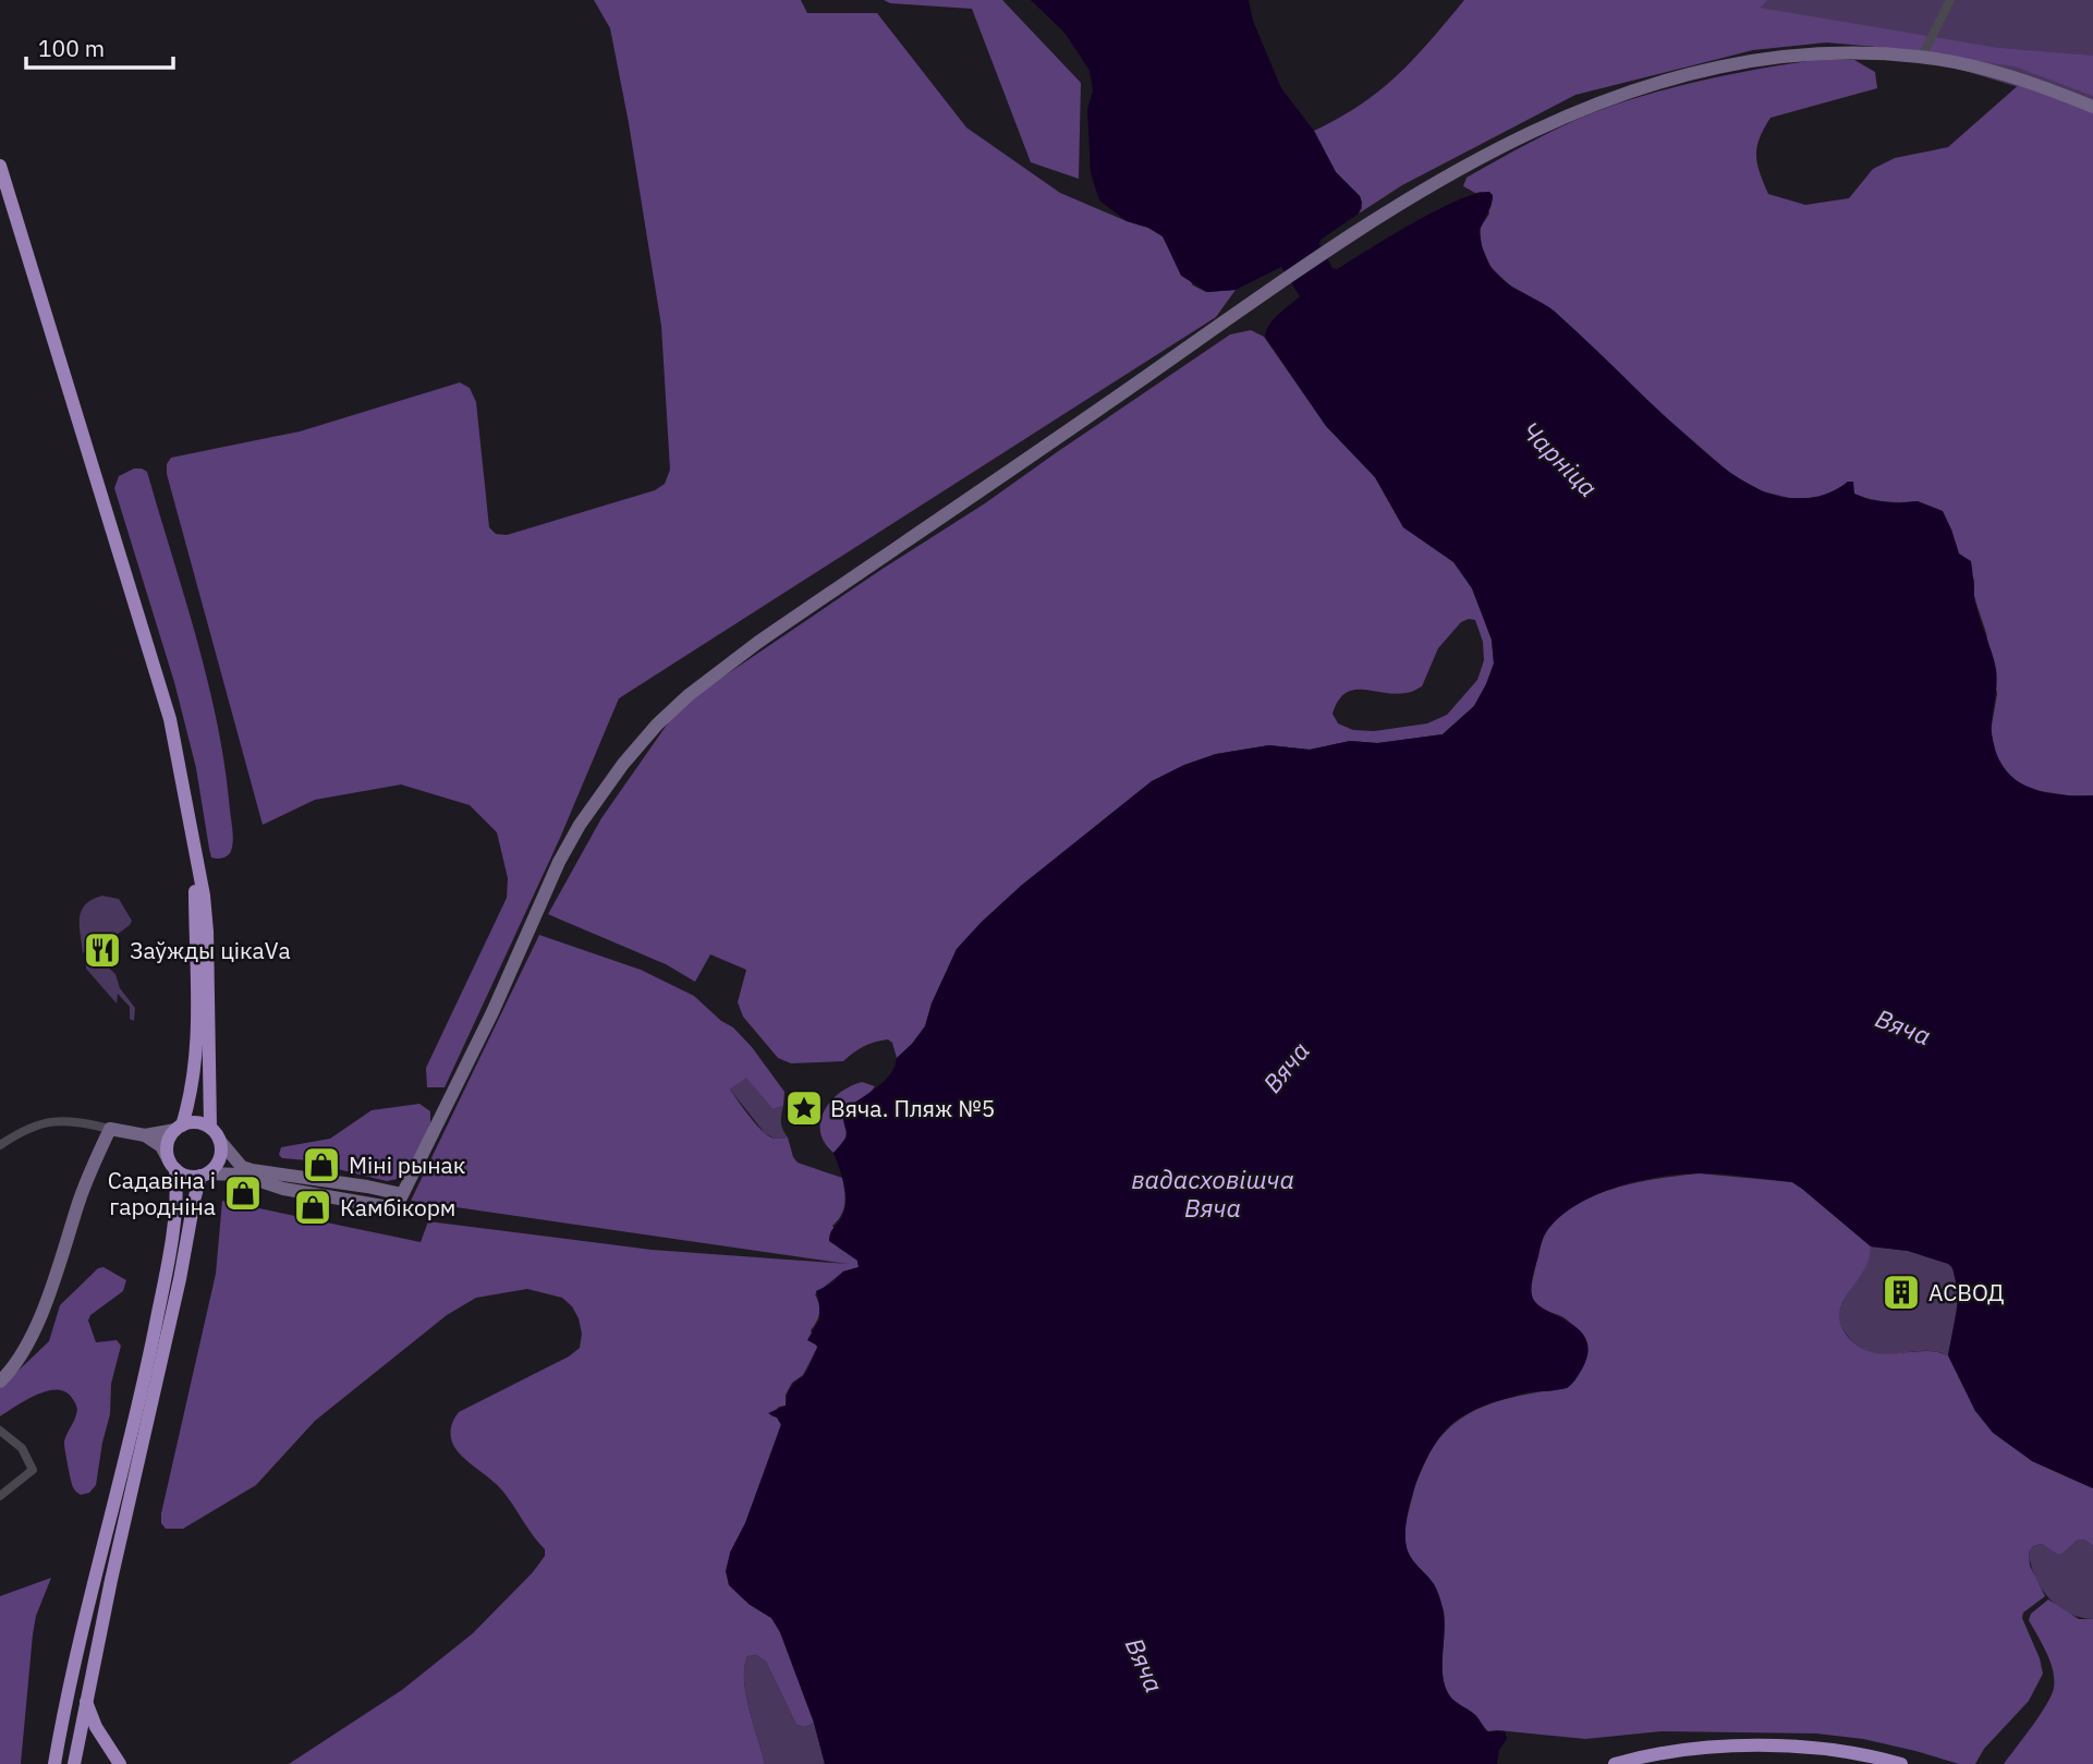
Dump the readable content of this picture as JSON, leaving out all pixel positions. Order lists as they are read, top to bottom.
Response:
{
  "water": ["Чарніца", "Вяча", "вадасховішча Вяча"],
  "places": {
    "restaurant": ["Заўжды цікаVа"],
    "place": ["Вяча. Пляж №5"],
    "shop": ["Міні рынак", "Садавіна і гародніна", "Камбікорм"],
    "building": ["АСВОД"]
  },
  "scale_bar": "100 m"
}
